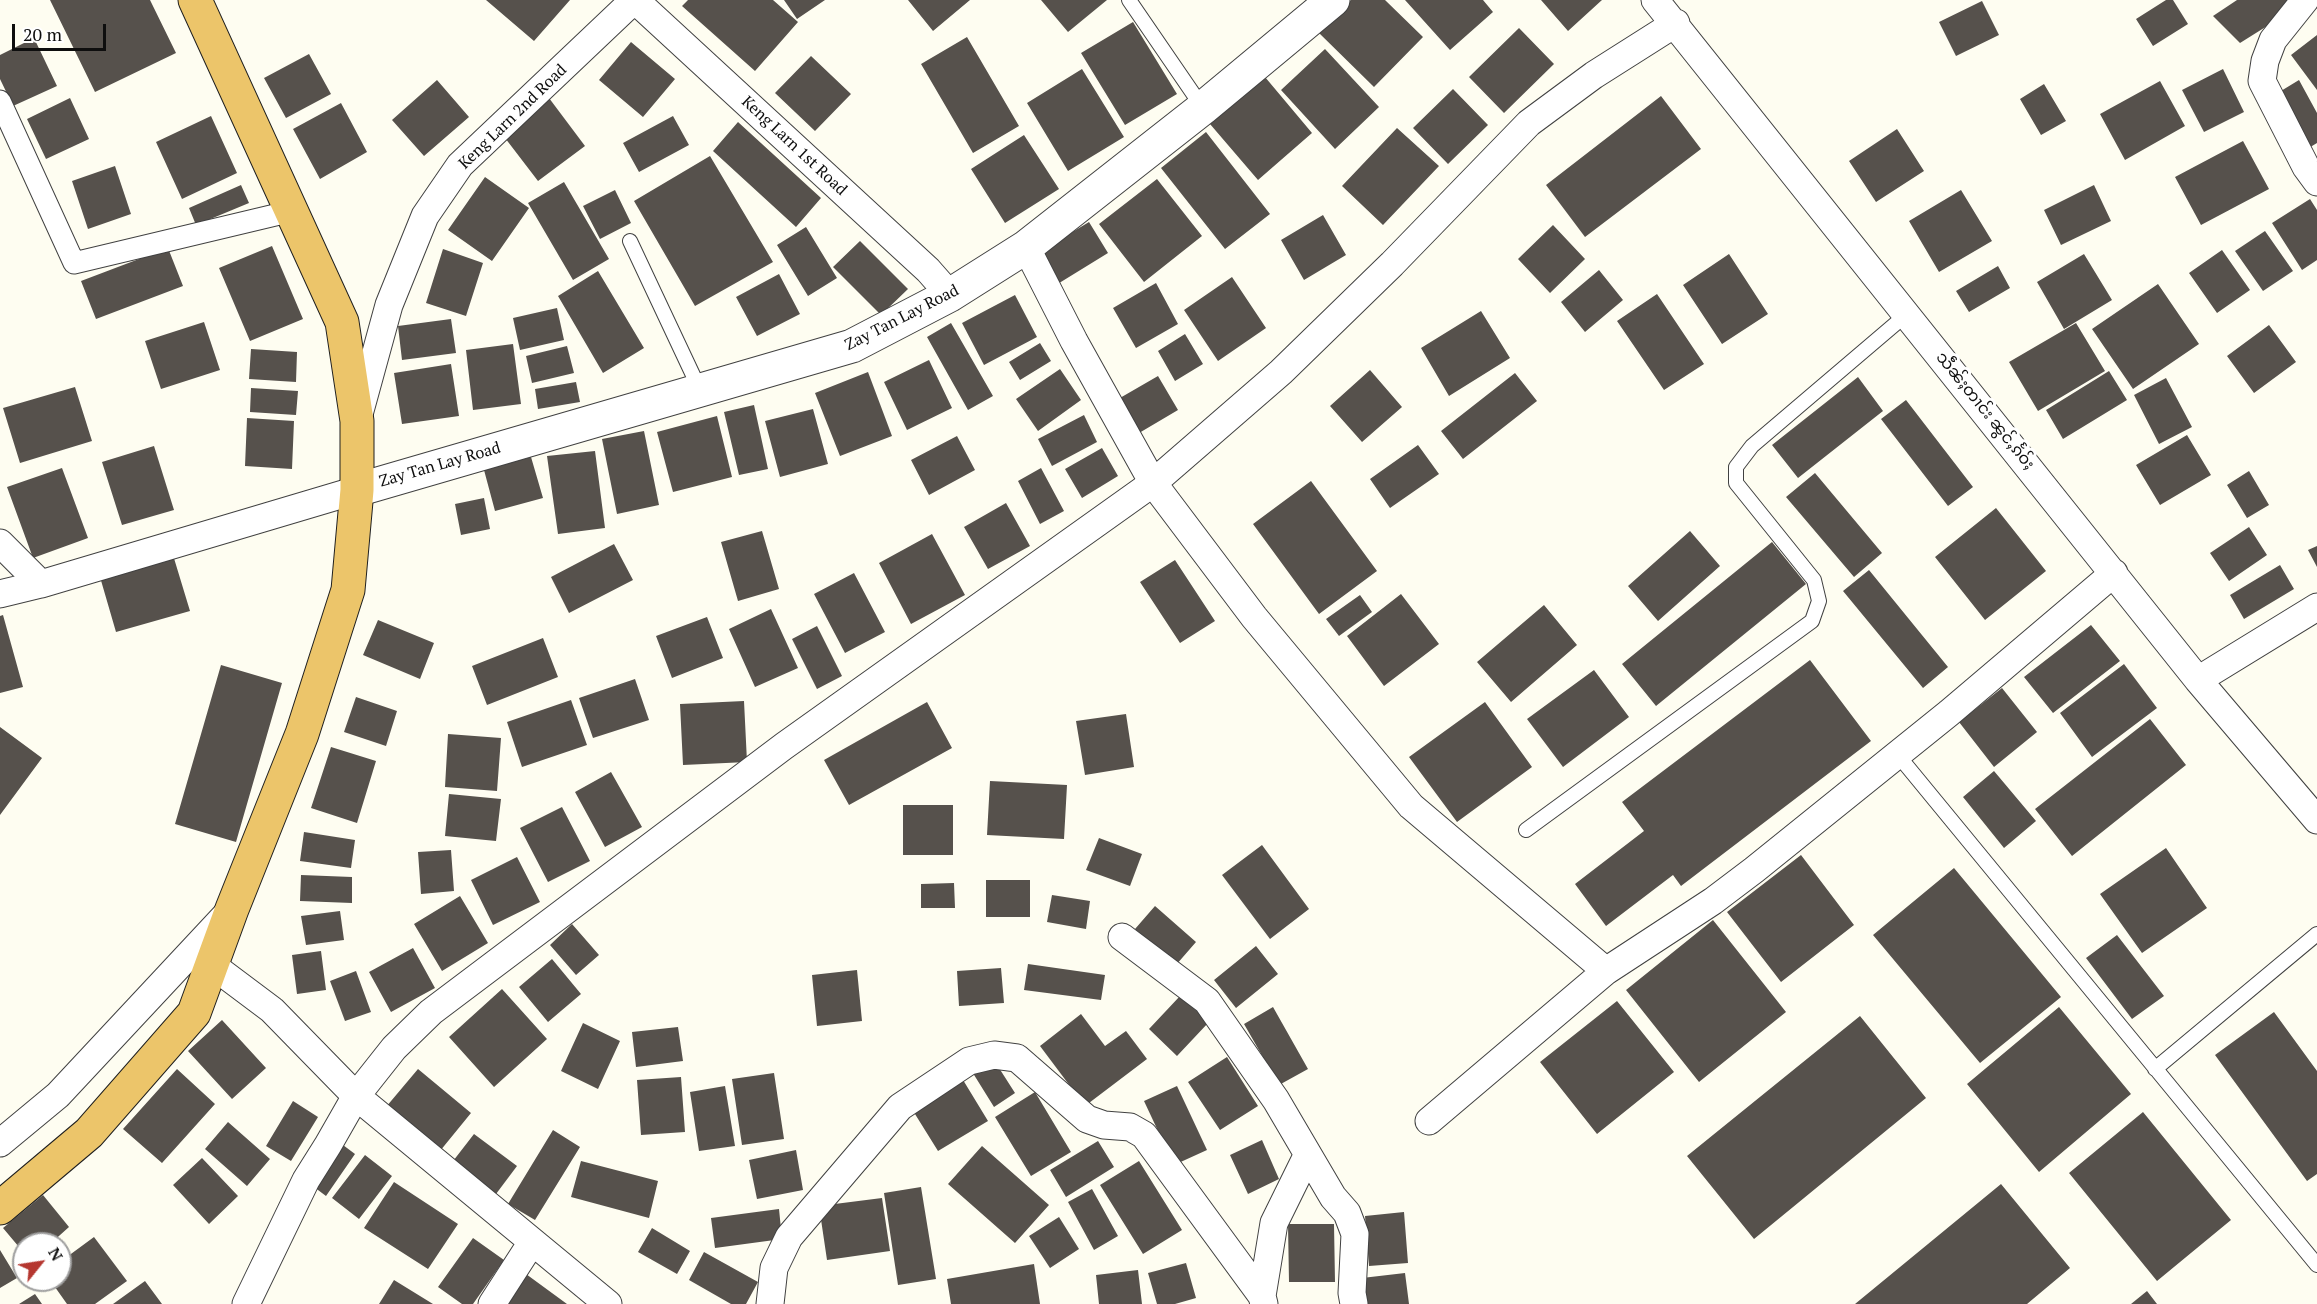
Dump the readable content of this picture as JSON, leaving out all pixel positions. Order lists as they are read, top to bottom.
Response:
{
  "streets": {
    "street": [
      "Keng Larn 2nd Road",
      "Keng Larn 1st Road",
      "Zay Tan Lay Road",
      "သဵၼ်ႈတၢင်း ၼွင်ႇၵႅဝ်ႈ"
    ]
  },
  "crossings": [
    ["Keng Larn 2nd Road", "Keng Larn 1st Road"],
    ["Keng Larn 1st Road", "Zay Tan Lay Road"]
  ],
  "scale_bar": "20 m",
  "north": "top right"
}
